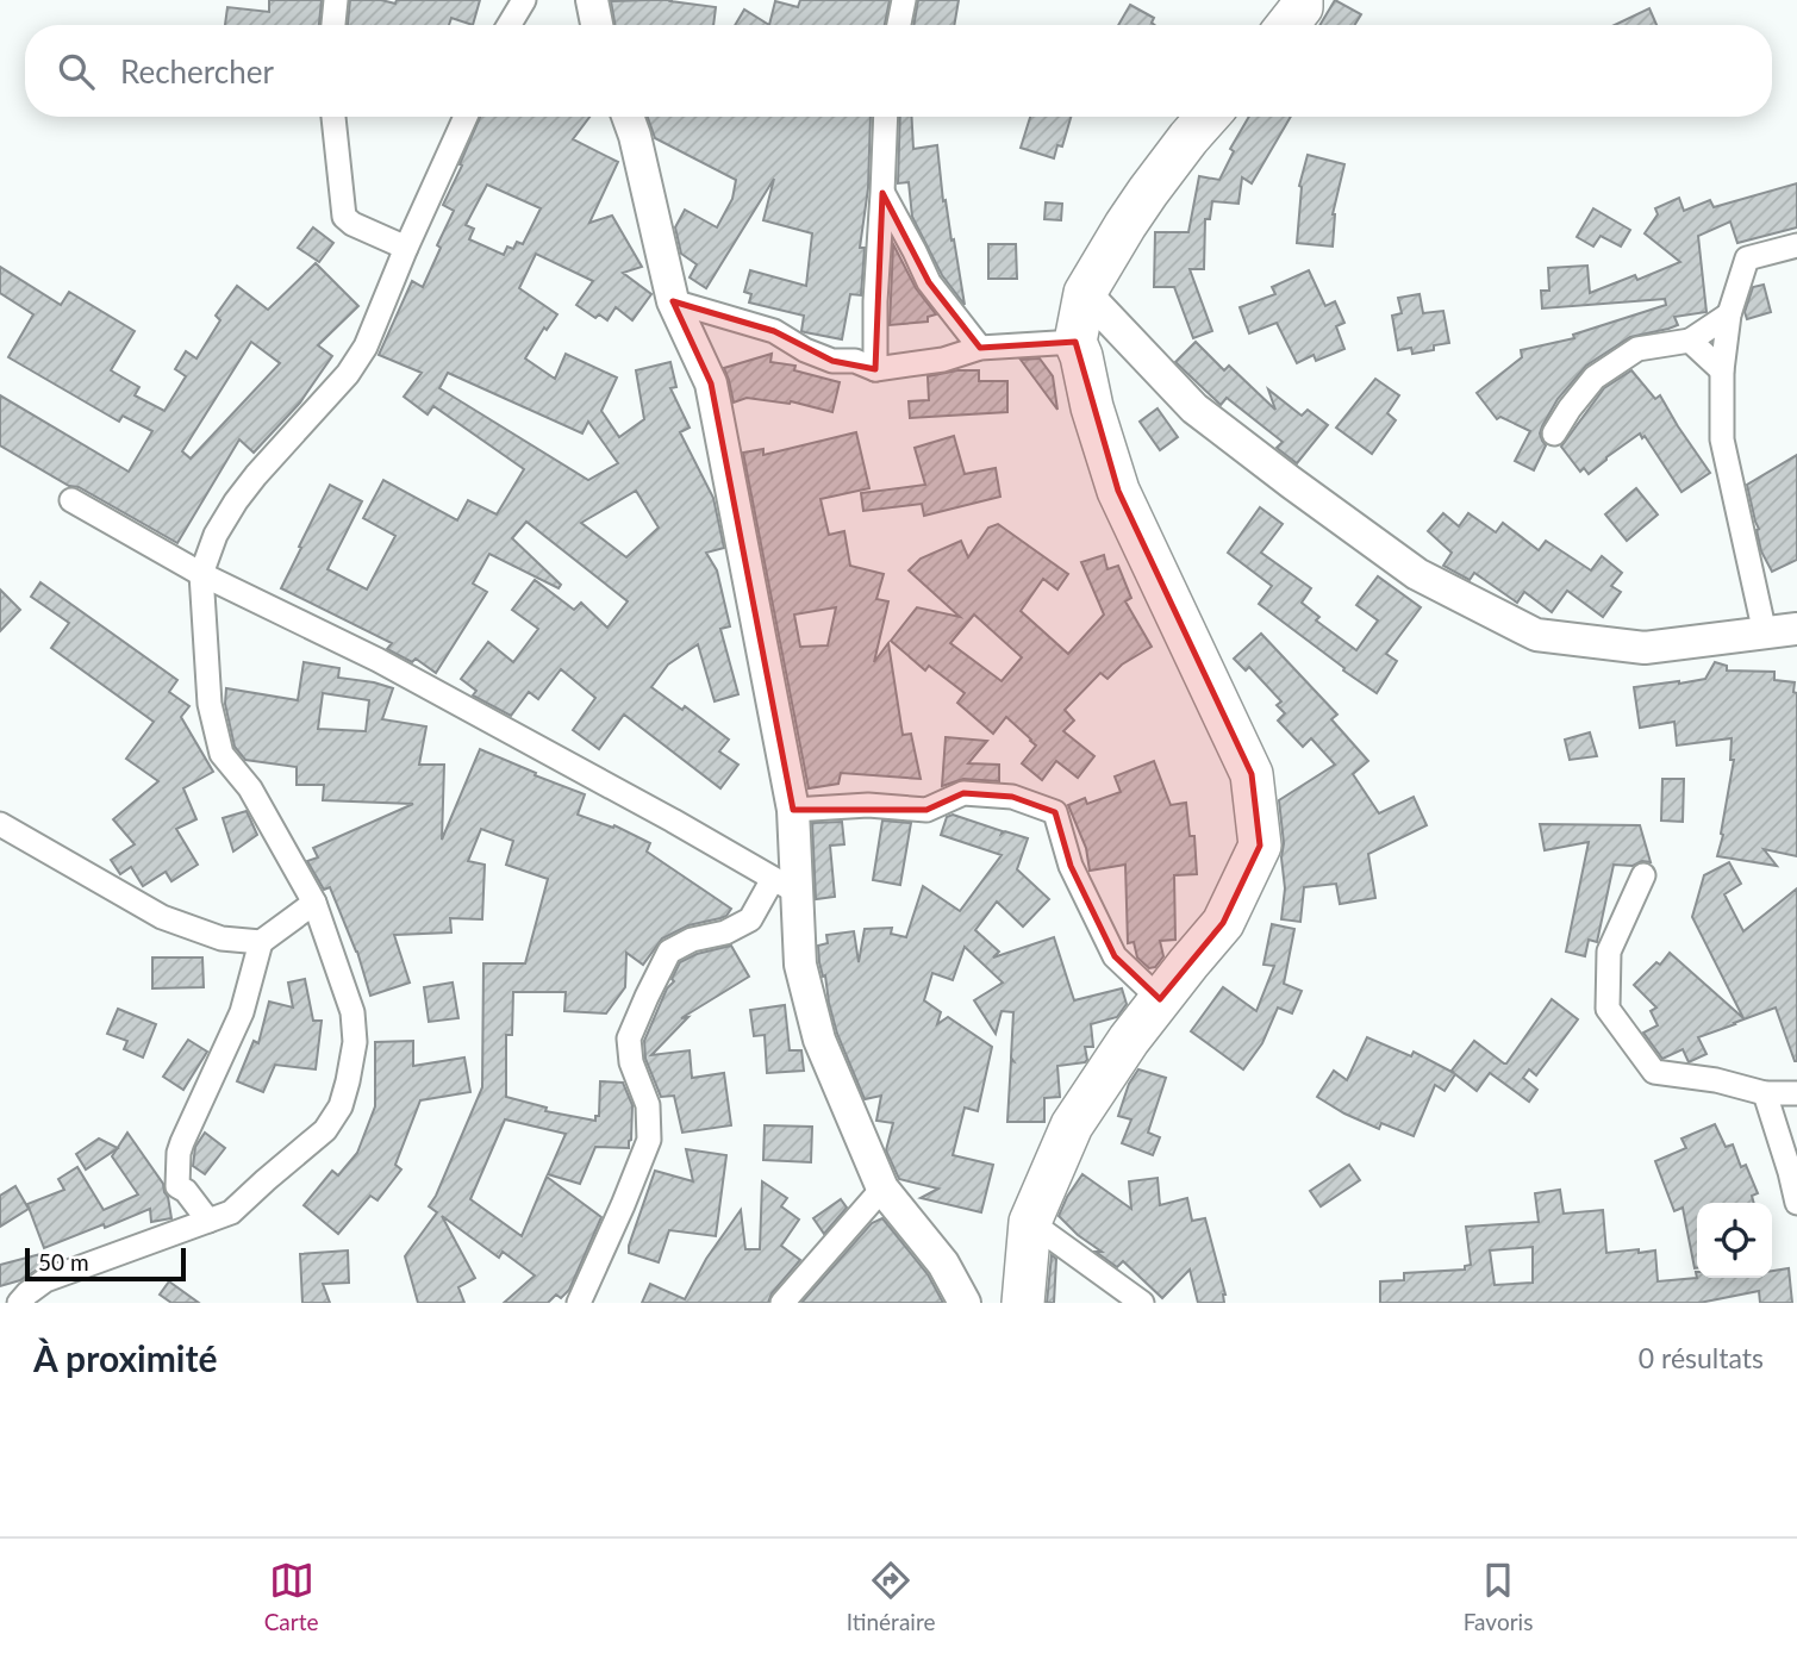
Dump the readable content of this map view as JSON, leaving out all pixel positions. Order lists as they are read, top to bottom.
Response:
{
  "scale_bar": "50 m",
  "page": {
    "search": "Rechercher",
    "scale": "50 m",
    "heading": ["À proximité", "0 résultats"],
    "nav": ["Carte", "Itinéraire", "Favoris"]
  }
}
